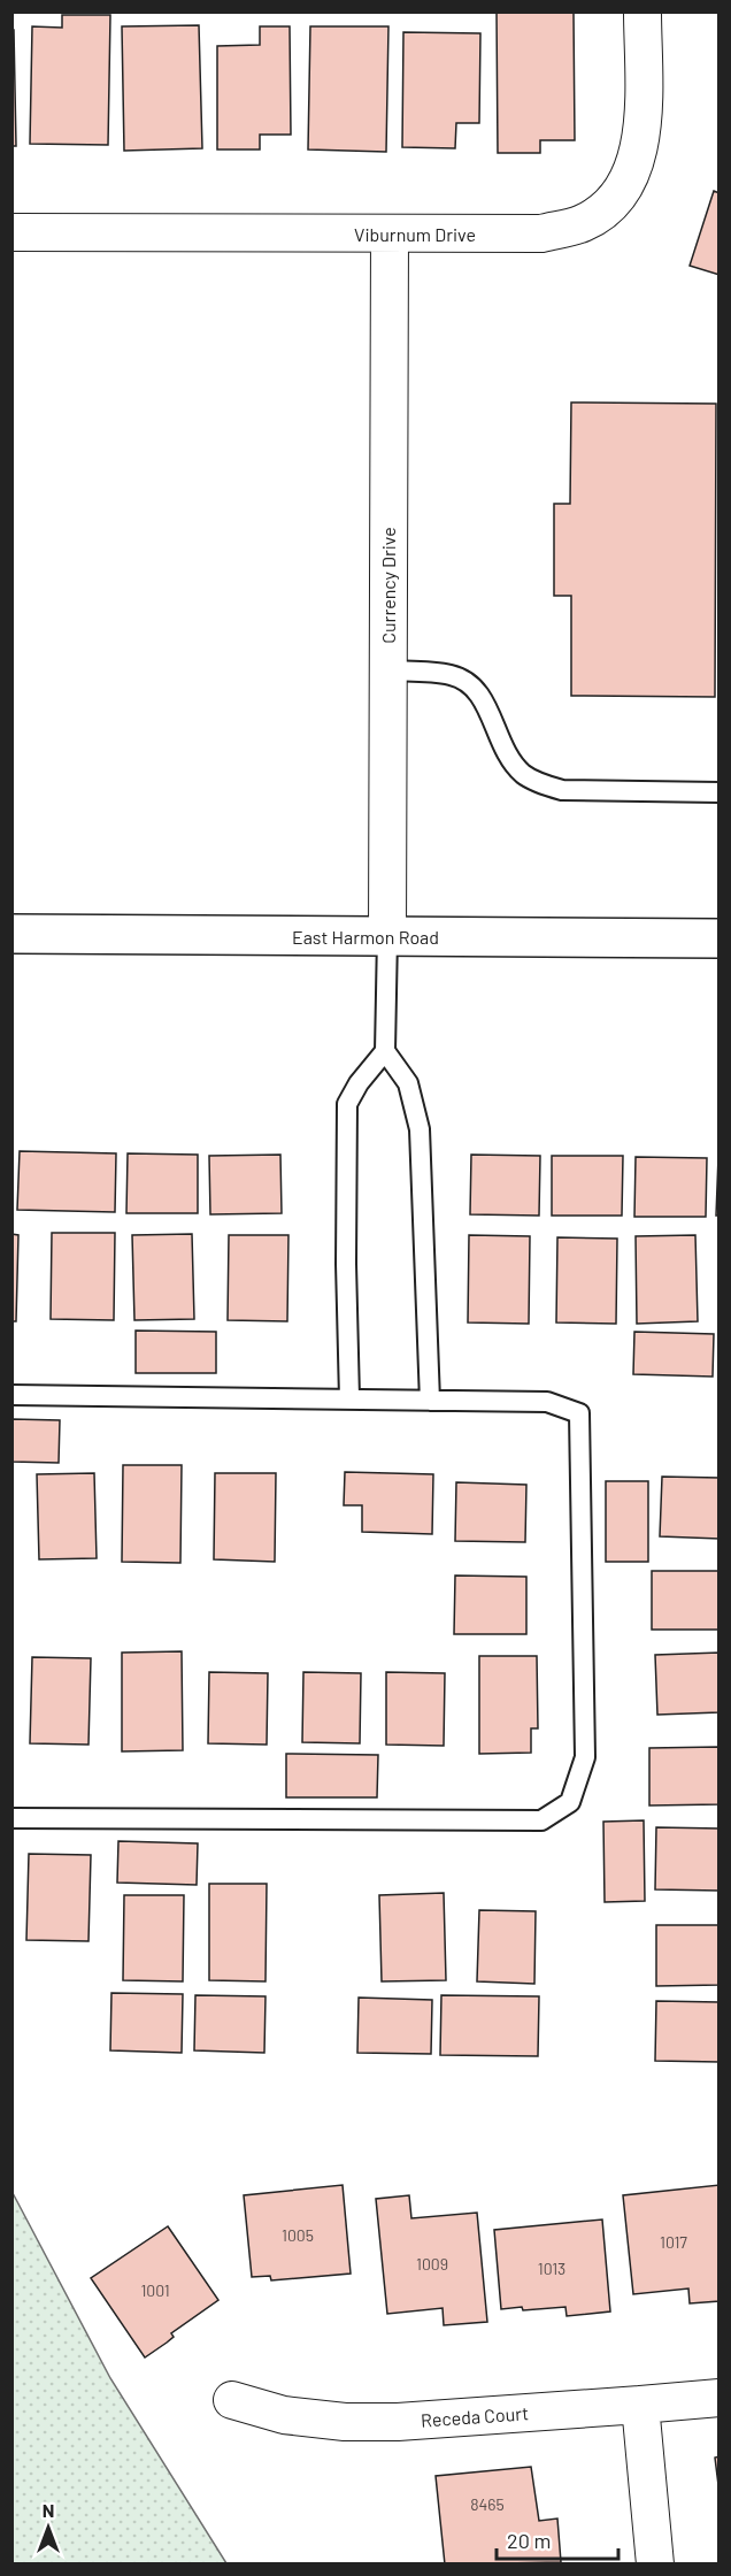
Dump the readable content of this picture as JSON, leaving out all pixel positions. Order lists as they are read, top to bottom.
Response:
{
  "streets": {
    "main road": ["East Harmon Road"],
    "street": ["Viburnum Drive", "Currency Drive", "Receda Court"]
  },
  "crossings": [
    ["Viburnum Drive", "Currency Drive"],
    ["Currency Drive", "East Harmon Road"]
  ],
  "house_numbers": [
    "1005",
    "1017",
    "1009",
    "1013",
    "1001",
    "8465"
  ],
  "scale_bar": "20 m",
  "north": "top"
}
